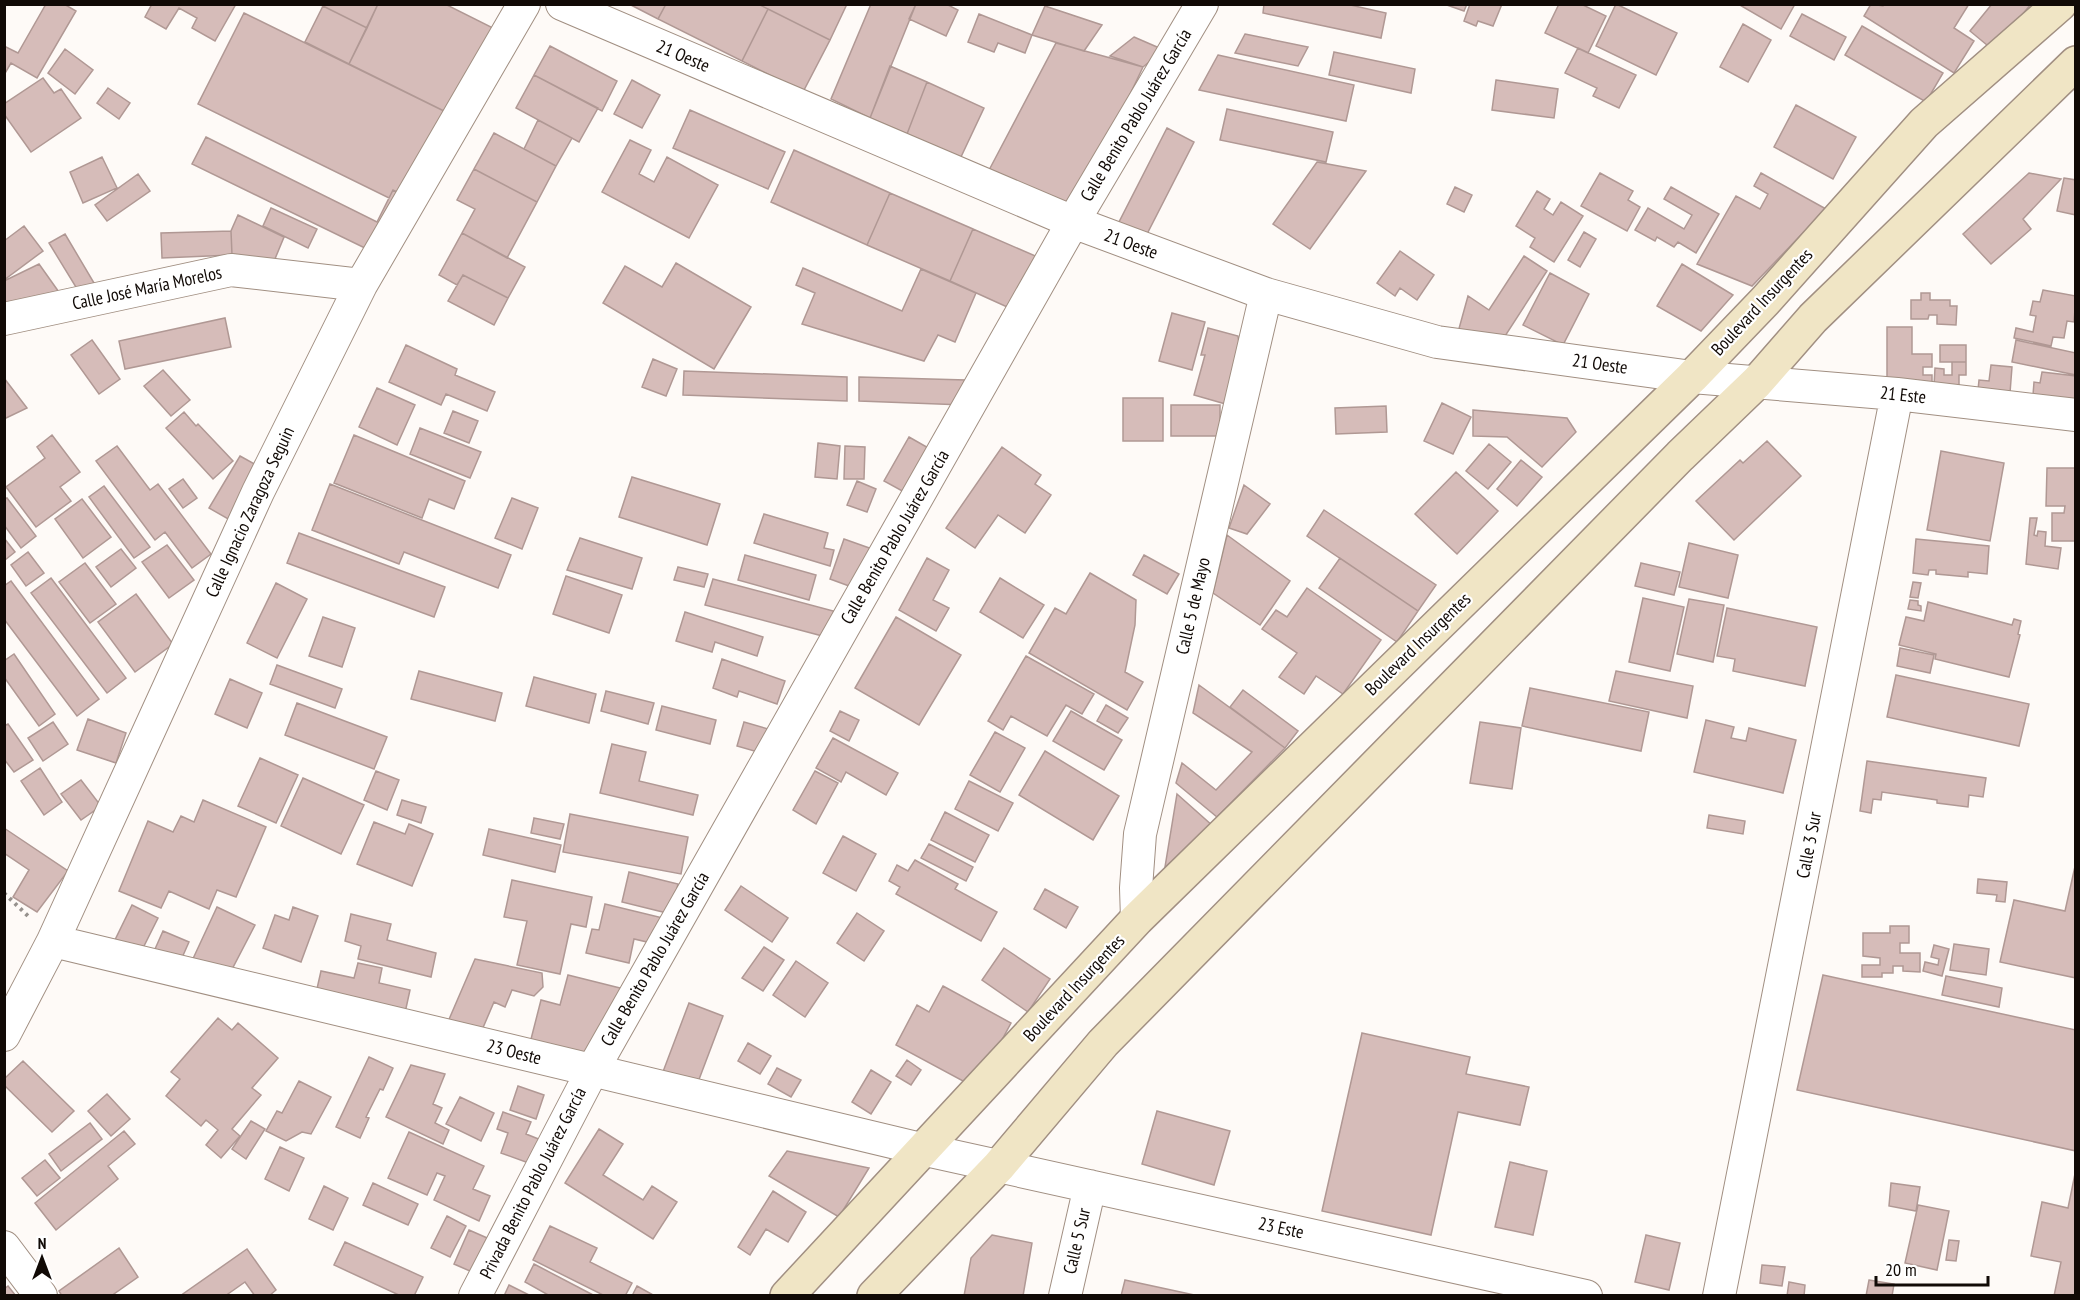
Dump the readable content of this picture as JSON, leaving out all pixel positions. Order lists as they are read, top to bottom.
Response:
{
  "streets": {
    "main road": ["Boulevard Insurgentes"],
    "street": [
      "21 Oeste",
      "Calle Benito Pablo Juárez García",
      "Calle José María Morelos",
      "21 Este",
      "Calle Ignacio Zaragoza Seguin",
      "Calle 5 de Mayo",
      "Calle 3 Sur",
      "23 Oeste",
      "Privada Benito Pablo Juárez García",
      "23 Este",
      "Calle 5 Sur"
    ]
  },
  "crossings": [
    ["21 Oeste", "Calle Benito Pablo Juárez García"],
    ["21 Oeste", "Boulevard Insurgentes"],
    ["21 Oeste", "21 Este"],
    ["21 Oeste", "Calle 5 de Mayo"],
    ["Calle Benito Pablo Juárez García", "23 Oeste"],
    ["Calle Benito Pablo Juárez García", "Privada Benito Pablo Juárez García"],
    ["Calle José María Morelos", "Calle Ignacio Zaragoza Seguin"],
    ["Boulevard Insurgentes", "Calle 5 de Mayo"],
    ["Boulevard Insurgentes", "23 Oeste"],
    ["21 Este", "Calle 3 Sur"],
    ["Calle Ignacio Zaragoza Seguin", "23 Oeste"],
    ["23 Oeste", "Privada Benito Pablo Juárez García"],
    ["23 Oeste", "23 Este"],
    ["23 Este", "Calle 5 Sur"]
  ],
  "scale_bar": "20 m",
  "north": "top"
}
